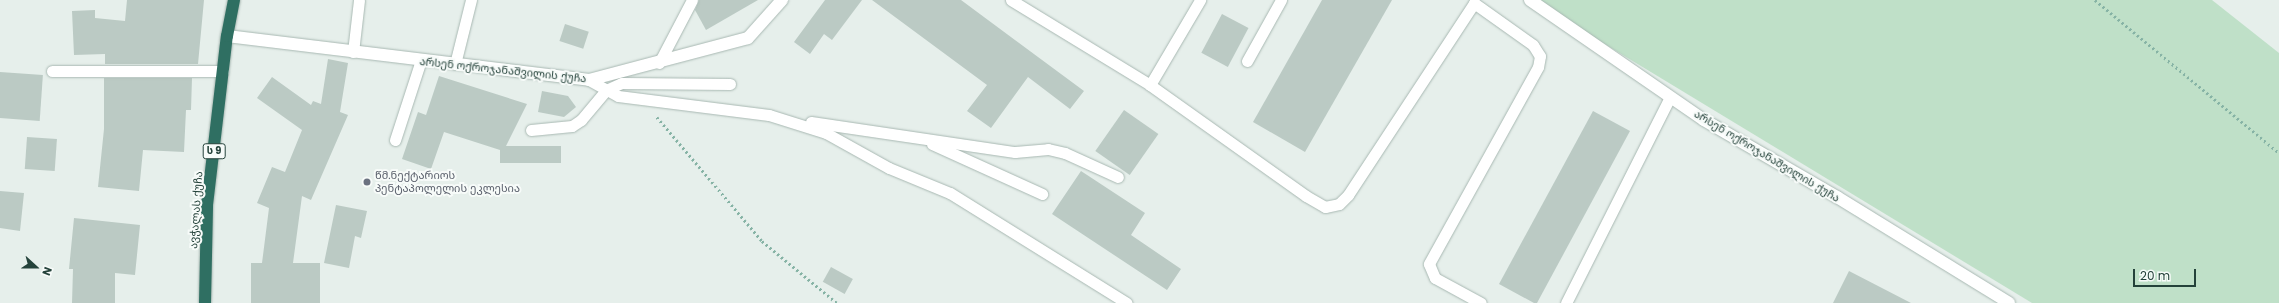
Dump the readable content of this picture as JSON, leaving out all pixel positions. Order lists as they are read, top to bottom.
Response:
{
  "streets": {
    "highway": ["ს 9", "ავჭალას ქუჩა"],
    "street": ["არსენ ოქროჯანაშვილის ქუჩა"]
  },
  "crossings": [
    ["არსენ ოქროჯანაშვილის ქუჩა", "ავჭალას ქუჩა"]
  ],
  "places": ["წმ.ნექტარიოს პენტაპოლელის ეკლესია"],
  "scale_bar": "20 m",
  "north": "right"
}
